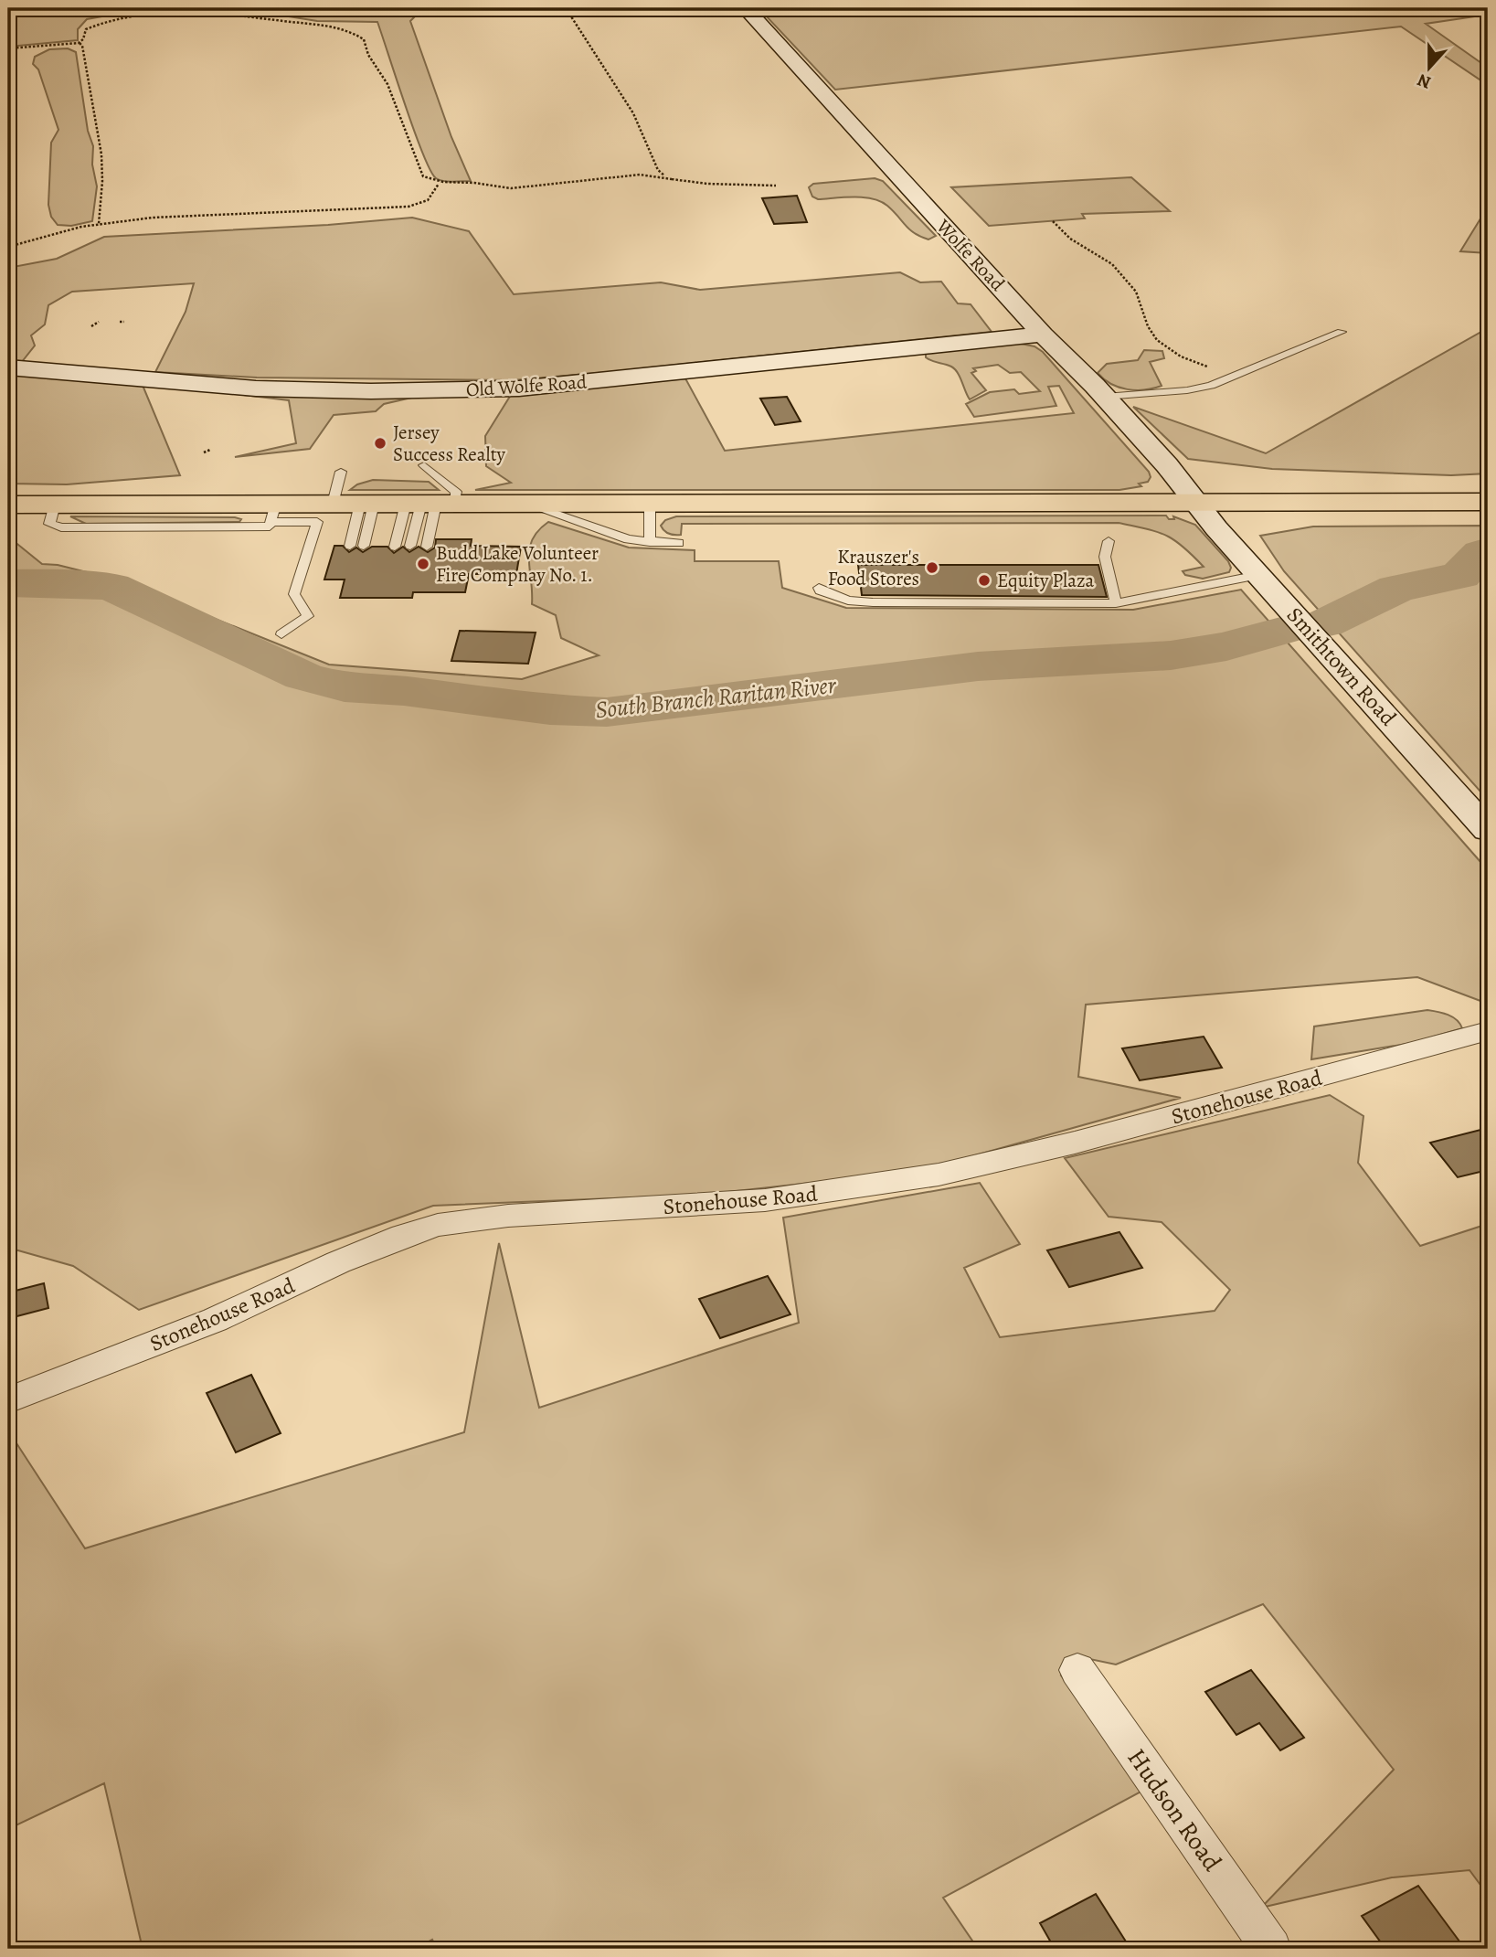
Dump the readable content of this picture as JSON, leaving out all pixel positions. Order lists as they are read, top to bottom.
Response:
{
  "streets": {
    "street": [
      "Wolfe Road",
      "Old Wolfe Road",
      "Smithtown Road",
      "Stonehouse Road",
      "Hudson Road"
    ]
  },
  "crossings": [
    ["Wolfe Road", "Old Wolfe Road"],
    ["Wolfe Road", "Smithtown Road"]
  ],
  "water": ["South Branch Raritan River"],
  "places": [
    "Jersey Success Realty",
    "Budd Lake Volunteer Fire Compnay No. 1.",
    "Krauszer's Food Stores",
    "Equity Plaza"
  ],
  "north": "bottom"
}
